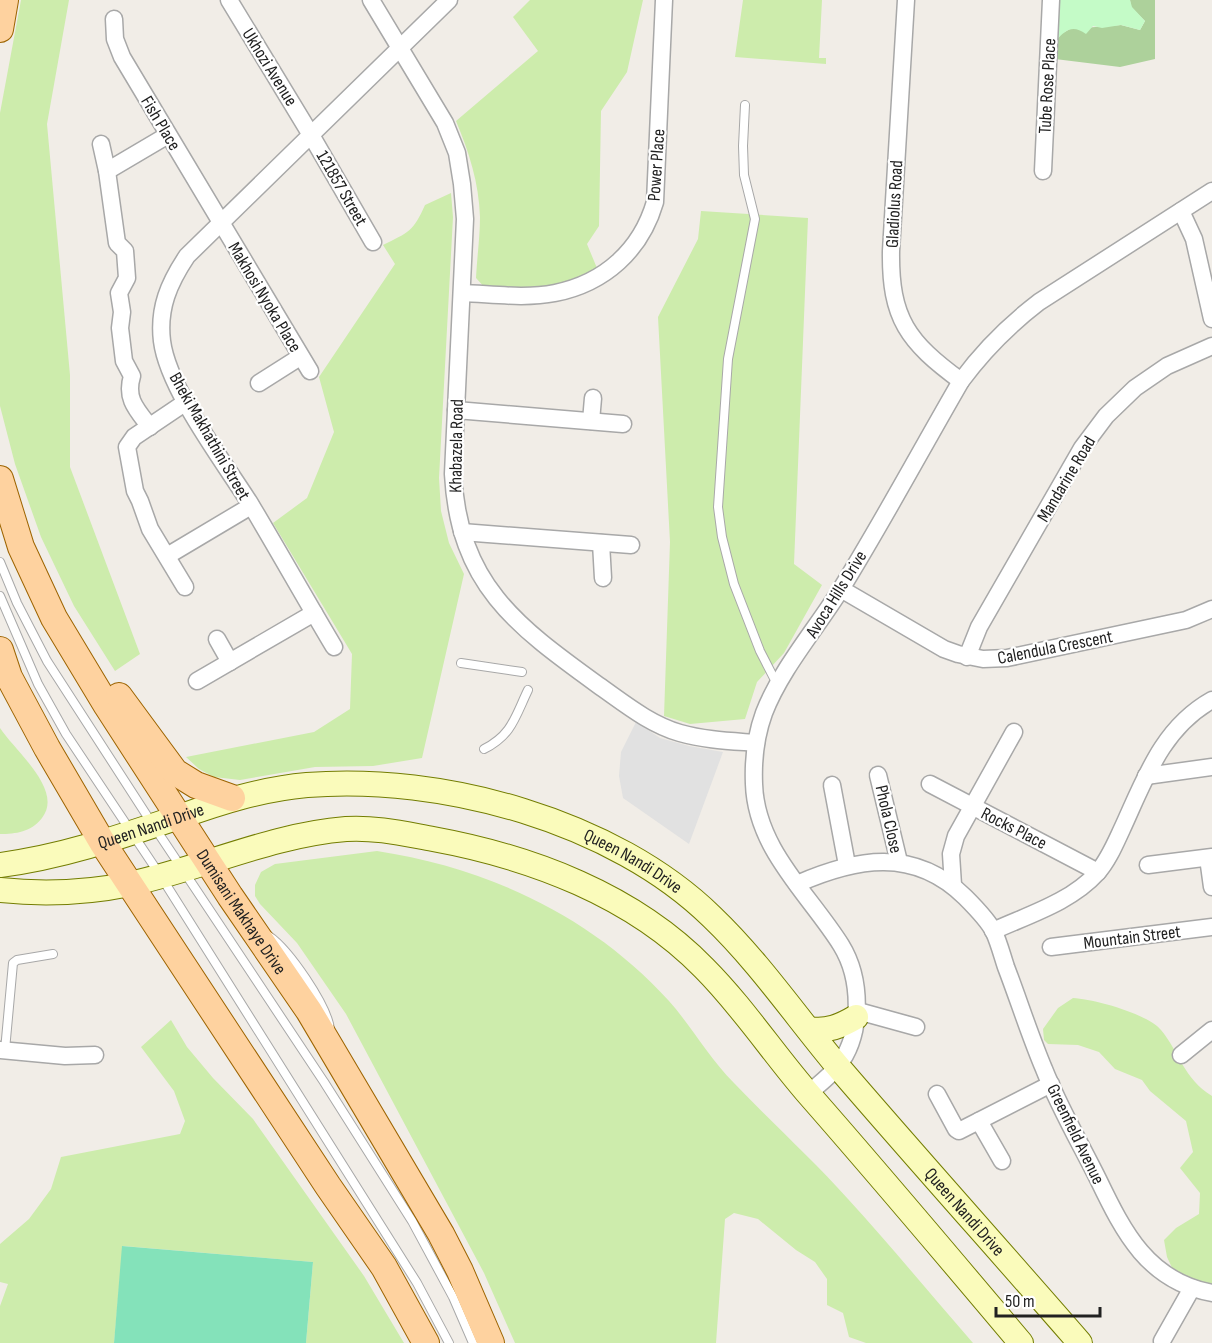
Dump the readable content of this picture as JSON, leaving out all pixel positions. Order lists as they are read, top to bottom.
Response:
{
  "streets": {
    "main road": ["Queen Nandi Drive", "Dumisani Makhaye Drive"],
    "street": [
      "Ukhozi Avenue",
      "Tube Rose Place",
      "Fish Place",
      "Power Place",
      "121857 Street",
      "Gladiolus Road",
      "Makhosi Nyoka Place",
      "Bheki Makhathini Street",
      "Khabazela Road",
      "Mandarine Road",
      "Avoca Hills Drive",
      "Calendula Crescent",
      "Phola Close",
      "Rocks Place",
      "Mountain Street",
      "Greenfield Avenue"
    ]
  },
  "crossings": [
    ["Ukhozi Avenue", "121857 Street"],
    ["Ukhozi Avenue", "Bheki Makhathini Street"],
    ["Fish Place", "Makhosi Nyoka Place"],
    ["Fish Place", "Bheki Makhathini Street"],
    ["Power Place", "Khabazela Road"],
    ["121857 Street", "Bheki Makhathini Street"],
    ["Gladiolus Road", "Avoca Hills Drive"],
    ["Makhosi Nyoka Place", "Bheki Makhathini Street"],
    ["Bheki Makhathini Street", "Khabazela Road"],
    ["Khabazela Road", "Avoca Hills Drive"],
    ["Mandarine Road", "Calendula Crescent"],
    ["Avoca Hills Drive", "Calendula Crescent"],
    ["Avoca Hills Drive", "Queen Nandi Drive"],
    ["Avoca Hills Drive", "Greenfield Avenue"],
    ["Phola Close", "Greenfield Avenue"],
    ["Queen Nandi Drive", "Dumisani Makhaye Drive"]
  ],
  "scale_bar": "50 m"
}
